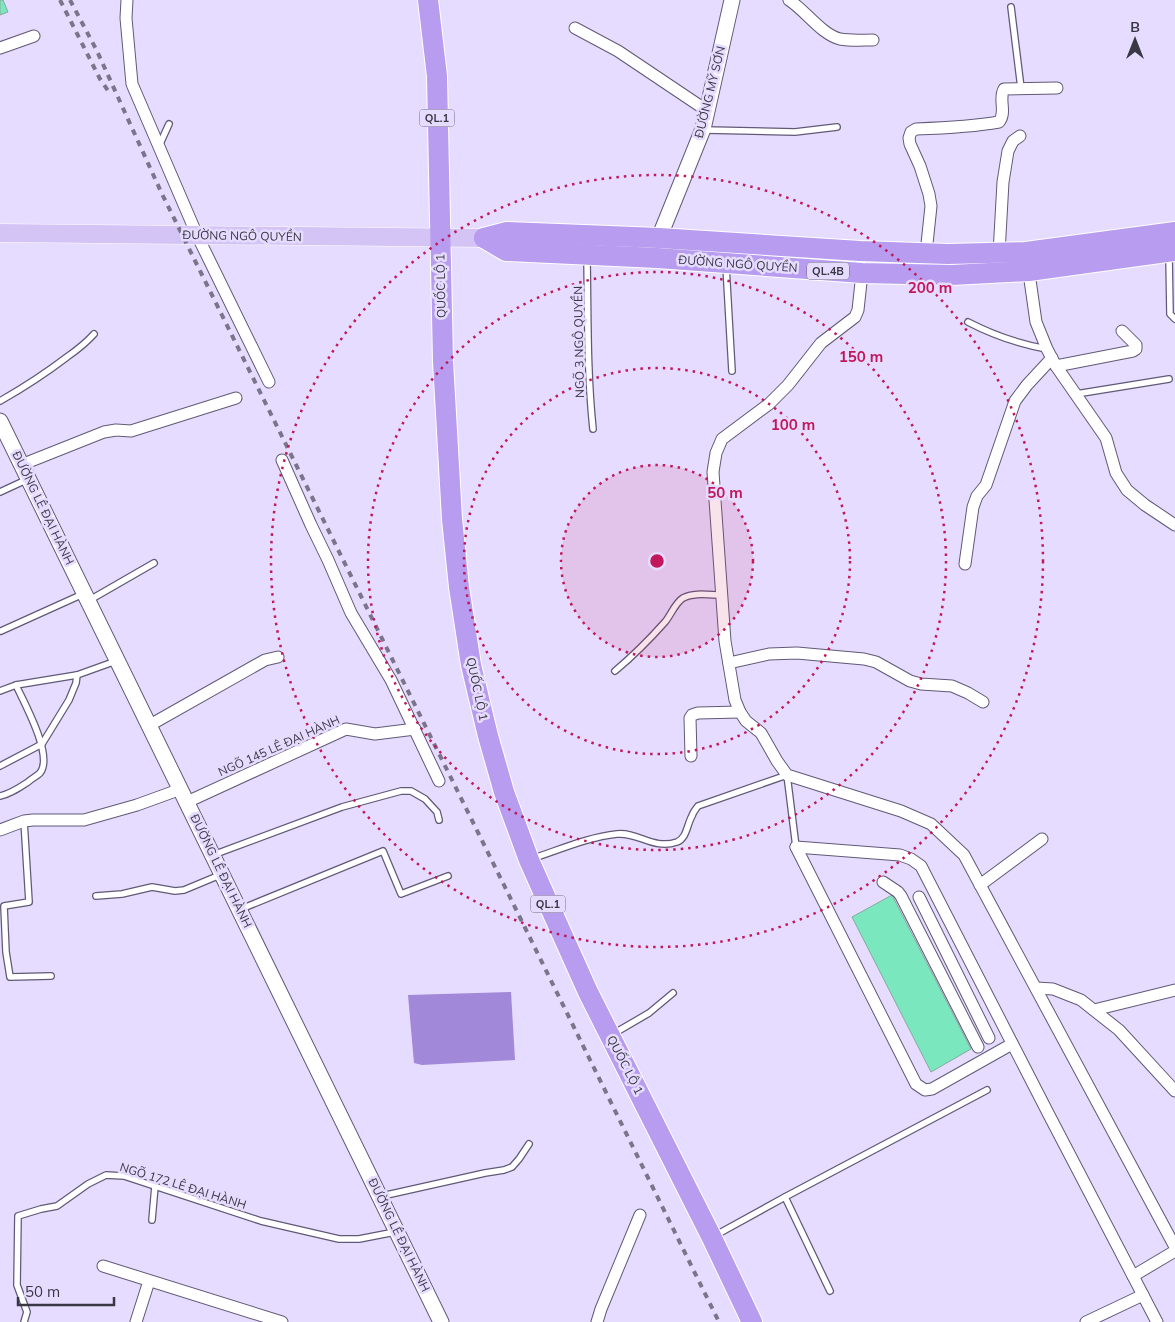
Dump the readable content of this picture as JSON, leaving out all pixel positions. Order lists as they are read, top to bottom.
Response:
{
  "streets": {
    "highway": [
      "QL.1",
      "ĐƯỜNG NGÔ QUYỀN",
      "QL.4B",
      "QUỐC LỘ 1"
    ],
    "street": ["ĐƯỜNG MỸ SƠN", "ĐƯỜNG LÊ ĐẠI HÀNH", "NGÕ 145 LÊ ĐẠI HÀNH"],
    "lane": ["NGÕ 3 NGÔ QUYỀN", "NGÕ 172 LÊ ĐẠI HÀNH"]
  },
  "crossings": [
    ["ĐƯỜNG MỸ SƠN", "ĐƯỜNG NGÔ QUYỀN"],
    ["ĐƯỜNG NGÔ QUYỀN", "QUỐC LỘ 1"],
    ["ĐƯỜNG NGÔ QUYỀN", "NGÕ 3 NGÔ QUYỀN"],
    ["ĐƯỜNG LÊ ĐẠI HÀNH", "NGÕ 145 LÊ ĐẠI HÀNH"],
    ["ĐƯỜNG LÊ ĐẠI HÀNH", "NGÕ 172 LÊ ĐẠI HÀNH"]
  ],
  "scale_bar": "50 m",
  "north": "top",
  "rings": [
    "200 m",
    "150 m",
    "100 m",
    "50 m"
  ]
}
